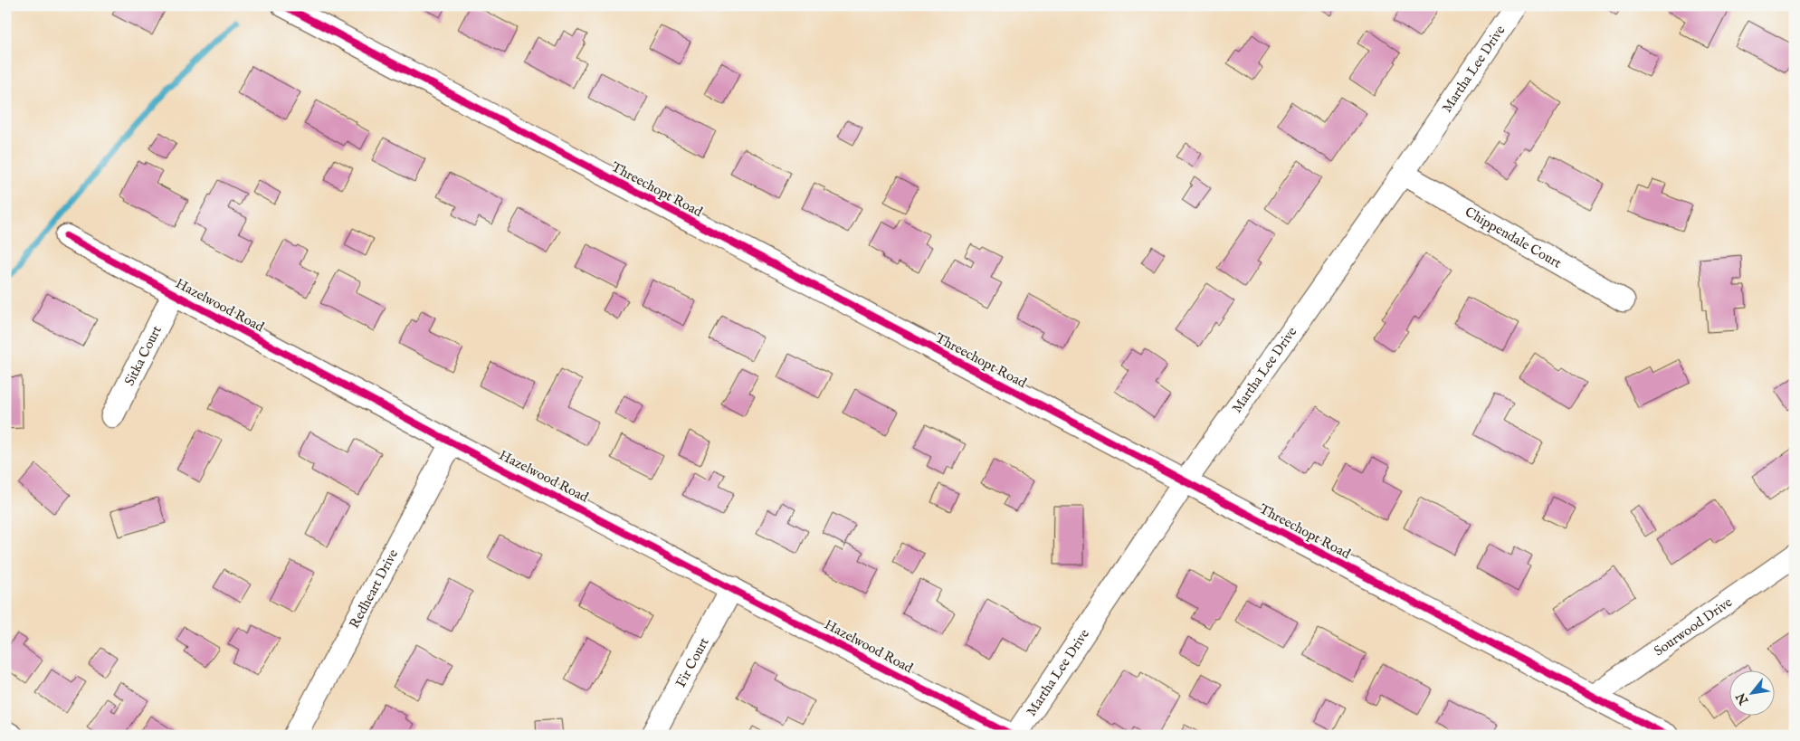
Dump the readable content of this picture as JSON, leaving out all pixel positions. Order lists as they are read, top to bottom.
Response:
{
  "streets": {
    "street": [
      "Martha Lee Drive",
      "Threechopt Road",
      "Chippendale Court",
      "Hazelwood Road",
      "Sitka Court",
      "Redheart Drive",
      "Sourwood Drive",
      "Fir Court"
    ]
  },
  "crossings": [
    ["Martha Lee Drive", "Threechopt Road"],
    ["Martha Lee Drive", "Chippendale Court"],
    ["Threechopt Road", "Sourwood Drive"],
    ["Hazelwood Road", "Sitka Court"],
    ["Hazelwood Road", "Redheart Drive"],
    ["Hazelwood Road", "Fir Court"]
  ],
  "north": "bottom left"
}
